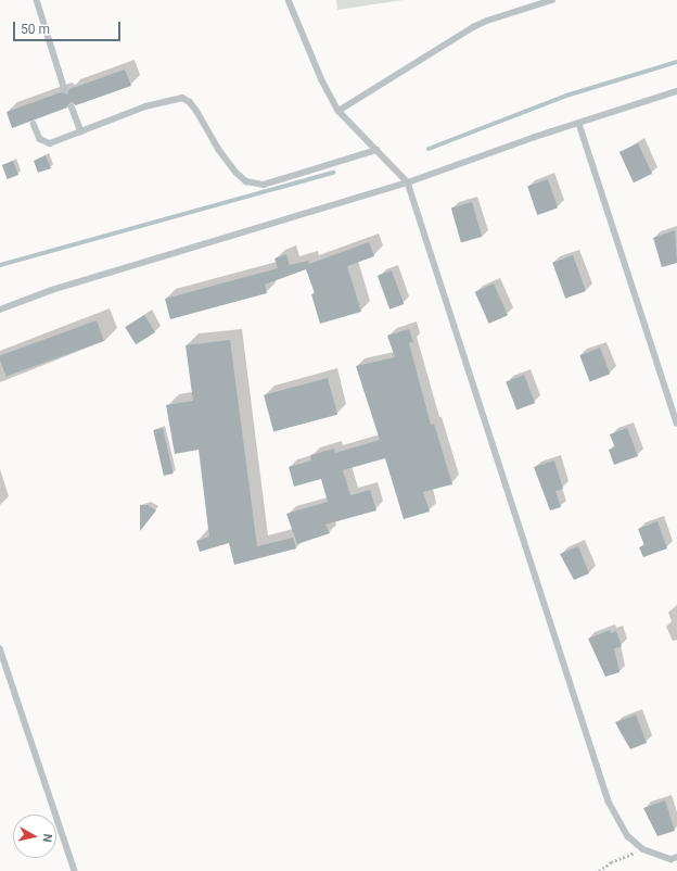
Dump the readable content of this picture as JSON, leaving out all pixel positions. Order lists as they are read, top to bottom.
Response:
{
  "scale_bar": "50 m",
  "north": "right"
}
